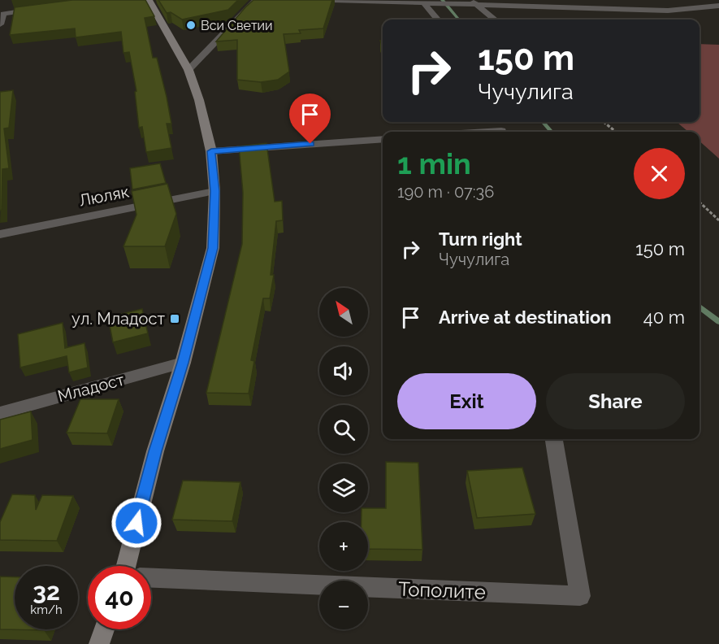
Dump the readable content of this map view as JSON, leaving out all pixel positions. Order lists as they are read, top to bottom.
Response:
{
  "streets": {
    "street": ["Люляк", "Младост", "Тополите"]
  },
  "places": {
    "other": ["Вси Светии"],
    "transit": ["ул. Младост"]
  },
  "north": "top left",
  "page": {
    "turn": ["150 m", "Чучулига"],
    "heading": ["1 min", "190 m · 07:36"],
    "list": [
      {
        "name": "Turn right",
        "note": "Чучулига",
        "value": "150 m"
      },
      {
        "name": "Arrive at destination",
        "value": "40 m"
      }
    ],
    "map_buttons": ["+", "−"],
    "buttons": ["Exit", "Share"],
    "speed": "32 km/h",
    "limit": "40"
  }
}
